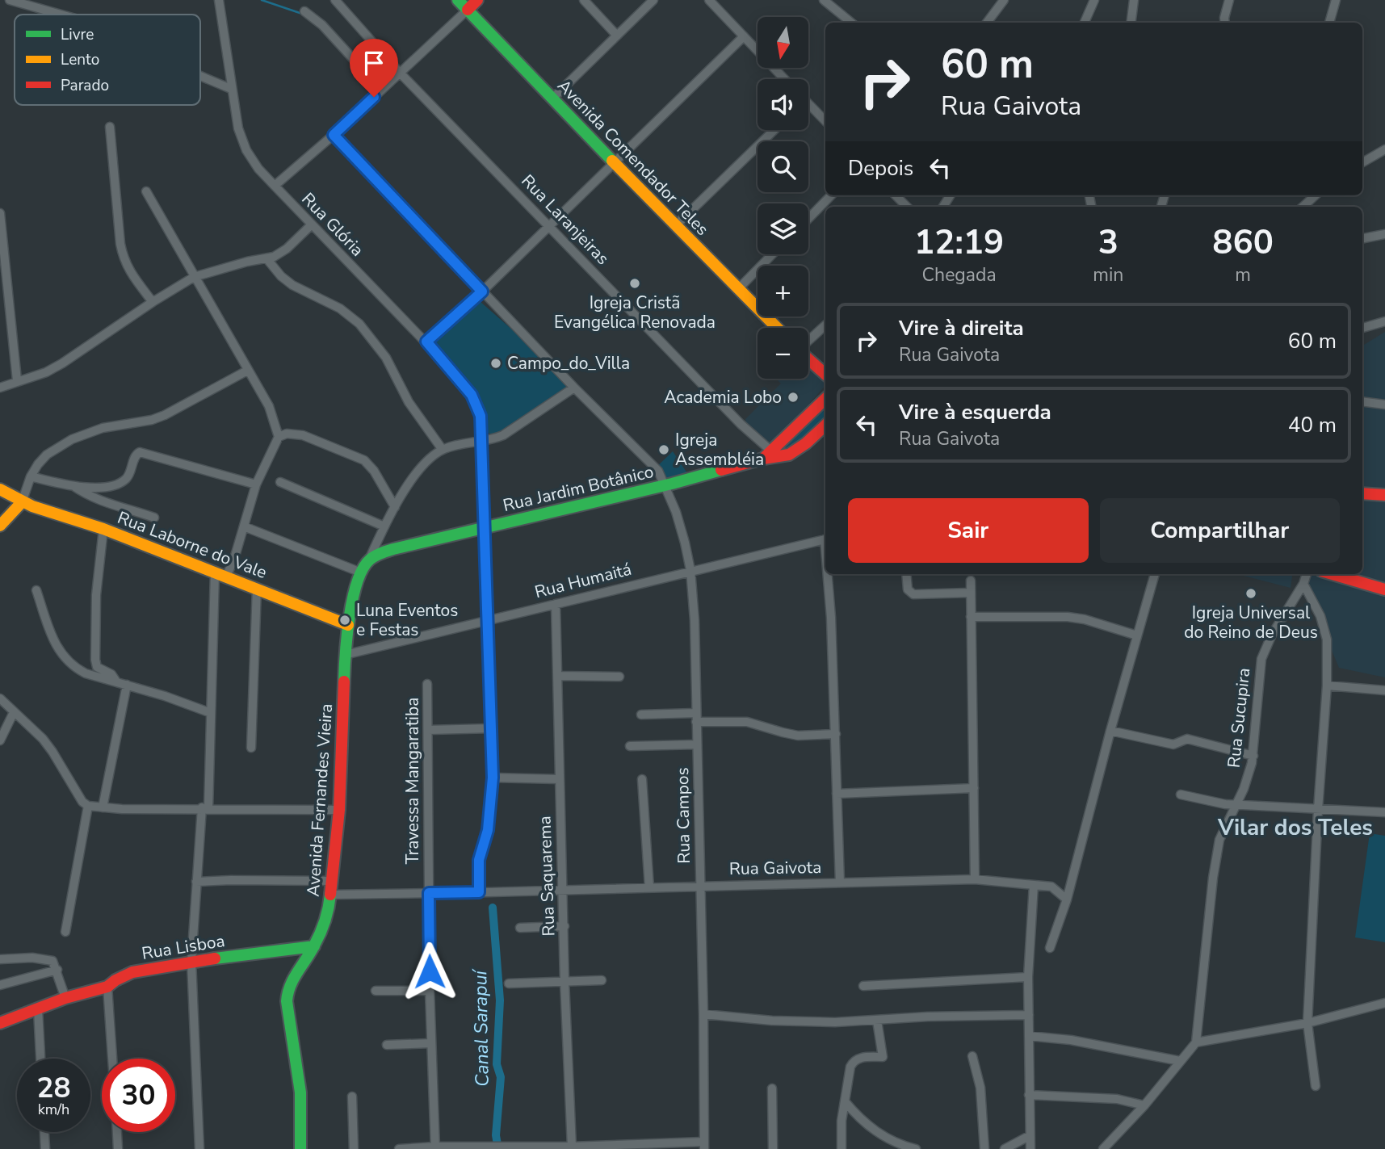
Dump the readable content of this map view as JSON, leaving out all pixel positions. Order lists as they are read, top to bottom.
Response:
{
  "streets": {
    "main road": [
      "Avenida Comendador Teles",
      "Rua Jardim Botânico",
      "Rua Laborne do Vale",
      "Avenida Fernandes Vieira",
      "Rua Lisboa"
    ],
    "street": [
      "Rua Laranjeiras",
      "Rua Glória",
      "Rua Humaitá",
      "Rua Sucupira",
      "Travessa Mangaratiba",
      "Rua Campos",
      "Rua Gaivota",
      "Rua Saquarema"
    ]
  },
  "crossings": [
    ["Rua Laranjeiras", "Rua Jardim Botânico"],
    ["Rua Jardim Botânico", "Avenida Fernandes Vieira"],
    ["Rua Jardim Botânico", "Rua Campos"],
    ["Rua Laborne do Vale", "Avenida Fernandes Vieira"],
    ["Rua Humaitá", "Avenida Fernandes Vieira"],
    ["Rua Humaitá", "Rua Campos"],
    ["Rua Humaitá", "Rua Saquarema"],
    ["Travessa Mangaratiba", "Rua Gaivota"],
    ["Avenida Fernandes Vieira", "Rua Gaivota"],
    ["Avenida Fernandes Vieira", "Rua Lisboa"],
    ["Rua Campos", "Rua Gaivota"],
    ["Rua Gaivota", "Rua Saquarema"]
  ],
  "districts": ["Vilar dos Teles"],
  "water": ["Canal Sarapuí"],
  "places": [
    "Igreja Cristã Evangélica Renovada",
    "Campo_do_Villa",
    "Academia Lobo",
    "Igreja Assembléia",
    "Igreja Universal do Reino de Deus",
    "Luna Eventos e Festas"
  ],
  "legend": ["Livre", "Lento", "Parado"],
  "north": "bottom",
  "page": {
    "map_buttons": ["+", "−"],
    "turn": ["60 m", "Rua Gaivota"],
    "then": "Depois",
    "eta": [
      "12:19",
      "Chegada",
      "3",
      "min",
      "860",
      "m"
    ],
    "list": [
      {
        "name": "Vire à direita",
        "note": "Rua Gaivota",
        "value": "60 m"
      },
      {
        "name": "Vire à esquerda",
        "note": "Rua Gaivota",
        "value": "40 m"
      }
    ],
    "buttons": ["Sair", "Compartilhar"],
    "speed": "28 km/h",
    "limit": "30"
  }
}
